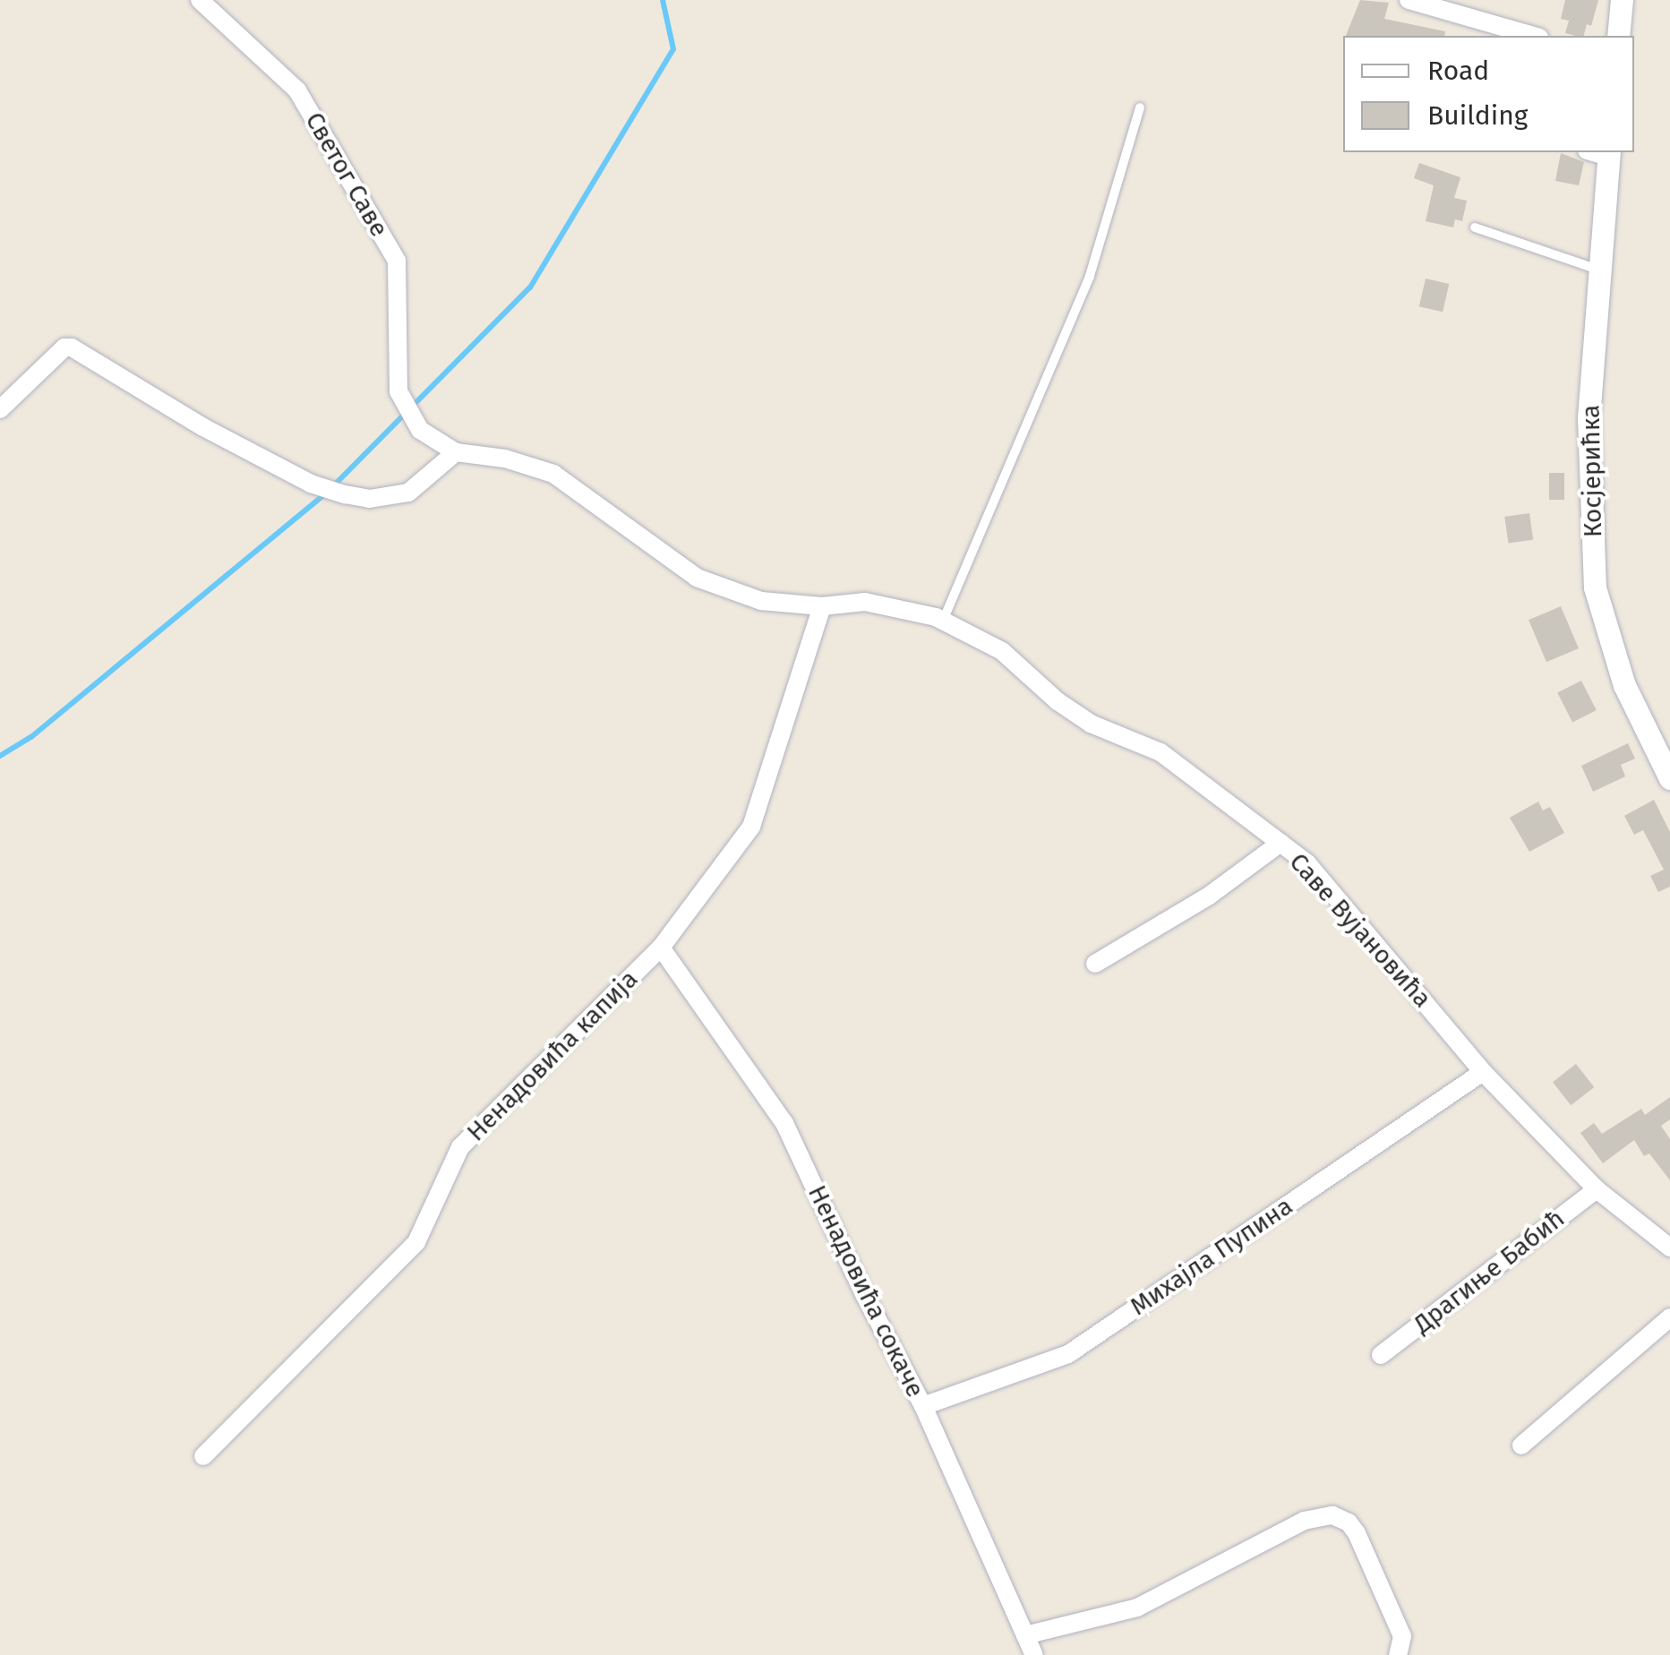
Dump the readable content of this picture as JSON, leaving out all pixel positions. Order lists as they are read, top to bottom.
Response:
{
  "streets": {
    "street": [
      "Светог Саве",
      "Косјерићка",
      "Саве Вујановића",
      "Ненадовића капија",
      "Михајла Пупина",
      "Драгиње Бабић",
      "Ненадовића сокаче"
    ]
  },
  "crossings": [
    ["Светог Саве", "Саве Вујановића"],
    ["Саве Вујановића", "Ненадовића капија"],
    ["Саве Вујановића", "Михајла Пупина"],
    ["Саве Вујановића", "Драгиње Бабић"],
    ["Ненадовића капија", "Ненадовића сокаче"],
    ["Михајла Пупина", "Ненадовића сокаче"]
  ],
  "legend": ["Road", "Building"]
}
